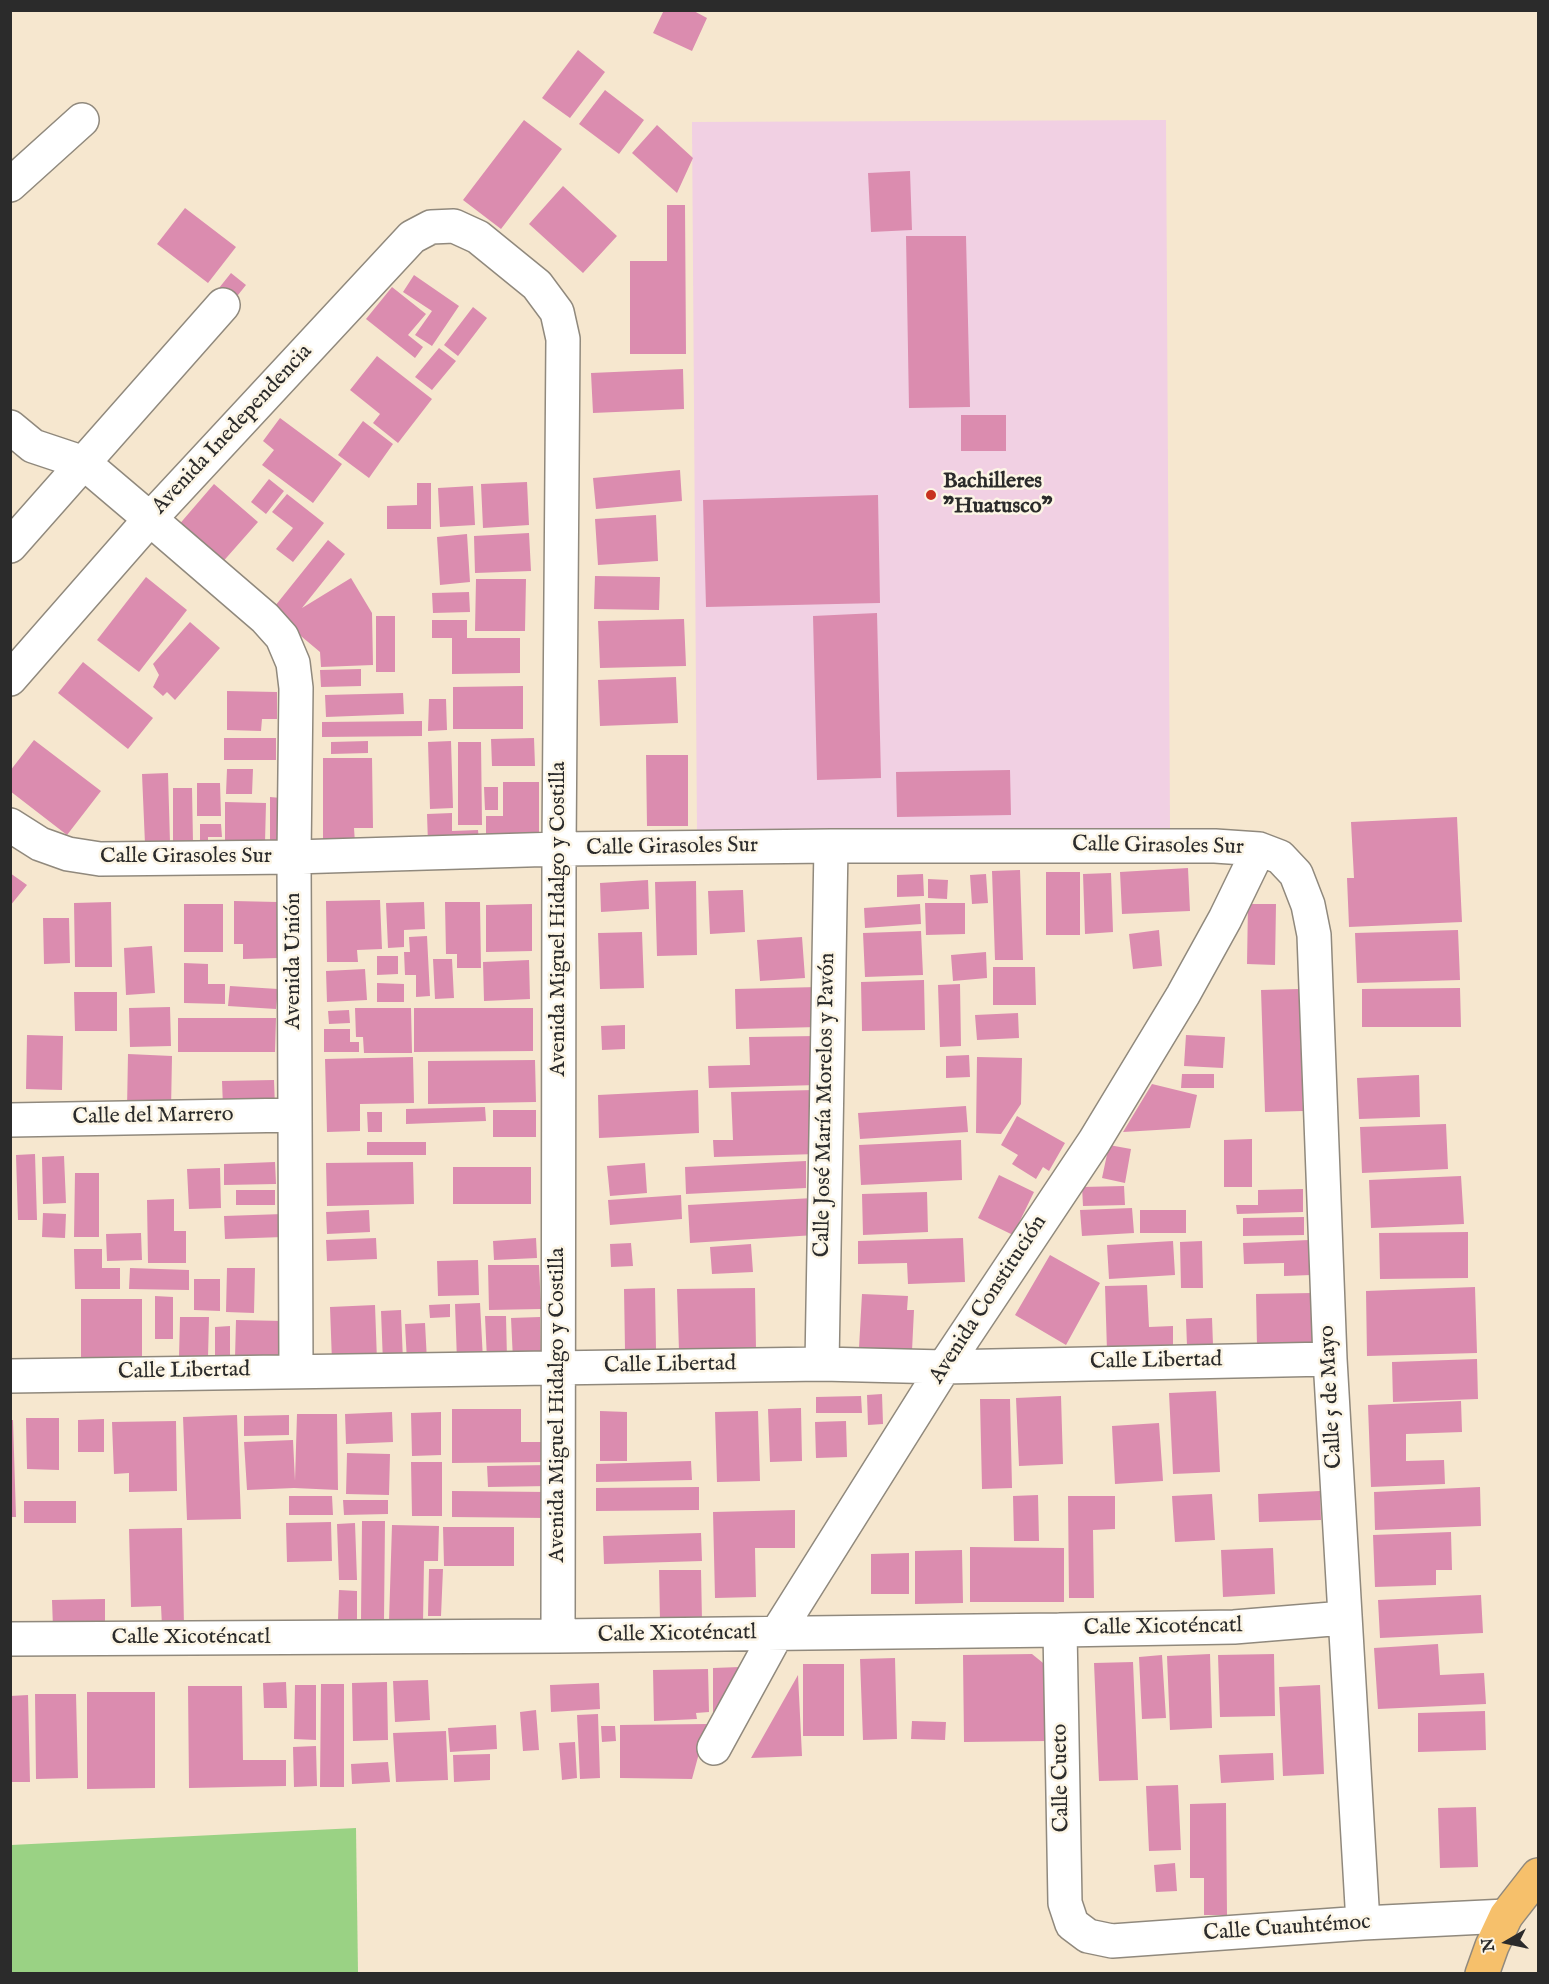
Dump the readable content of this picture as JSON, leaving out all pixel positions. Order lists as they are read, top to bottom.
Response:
{
  "streets": {
    "street": [
      "Avenida Inedependencia",
      "Calle Girasoles Sur",
      "Avenida Miguel Hidalgo y Costilla",
      "Avenida Unión",
      "Calle José María Morelos y Pavón",
      "Calle del Marrero",
      "Avenida Constitución",
      "Calle Libertad",
      "Calle 5 de Mayo",
      "Calle Xicoténcatl",
      "Calle Cueto",
      "Calle Cuauhtémoc"
    ]
  },
  "crossings": [
    ["Avenida Inedependencia", "Avenida Miguel Hidalgo y Costilla"],
    ["Avenida Inedependencia", "Avenida Unión"],
    ["Calle Girasoles Sur", "Avenida Miguel Hidalgo y Costilla"],
    ["Calle Girasoles Sur", "Avenida Unión"],
    ["Calle Girasoles Sur", "Calle José María Morelos y Pavón"],
    ["Calle Girasoles Sur", "Avenida Constitución"],
    ["Calle Girasoles Sur", "Calle 5 de Mayo"],
    ["Avenida Miguel Hidalgo y Costilla", "Calle Libertad"],
    ["Avenida Miguel Hidalgo y Costilla", "Calle Xicoténcatl"],
    ["Avenida Unión", "Calle del Marrero"],
    ["Avenida Unión", "Calle Libertad"],
    ["Calle José María Morelos y Pavón", "Calle Libertad"],
    ["Avenida Constitución", "Calle Libertad"],
    ["Avenida Constitución", "Calle Xicoténcatl"],
    ["Calle Libertad", "Calle 5 de Mayo"],
    ["Calle 5 de Mayo", "Calle Xicoténcatl"],
    ["Calle 5 de Mayo", "Calle Cuauhtémoc"],
    ["Calle Xicoténcatl", "Calle Cueto"],
    ["Calle Cueto", "Calle Cuauhtémoc"]
  ],
  "places": ["Bachilleres \"Huatusco\""],
  "north": "left"
}
